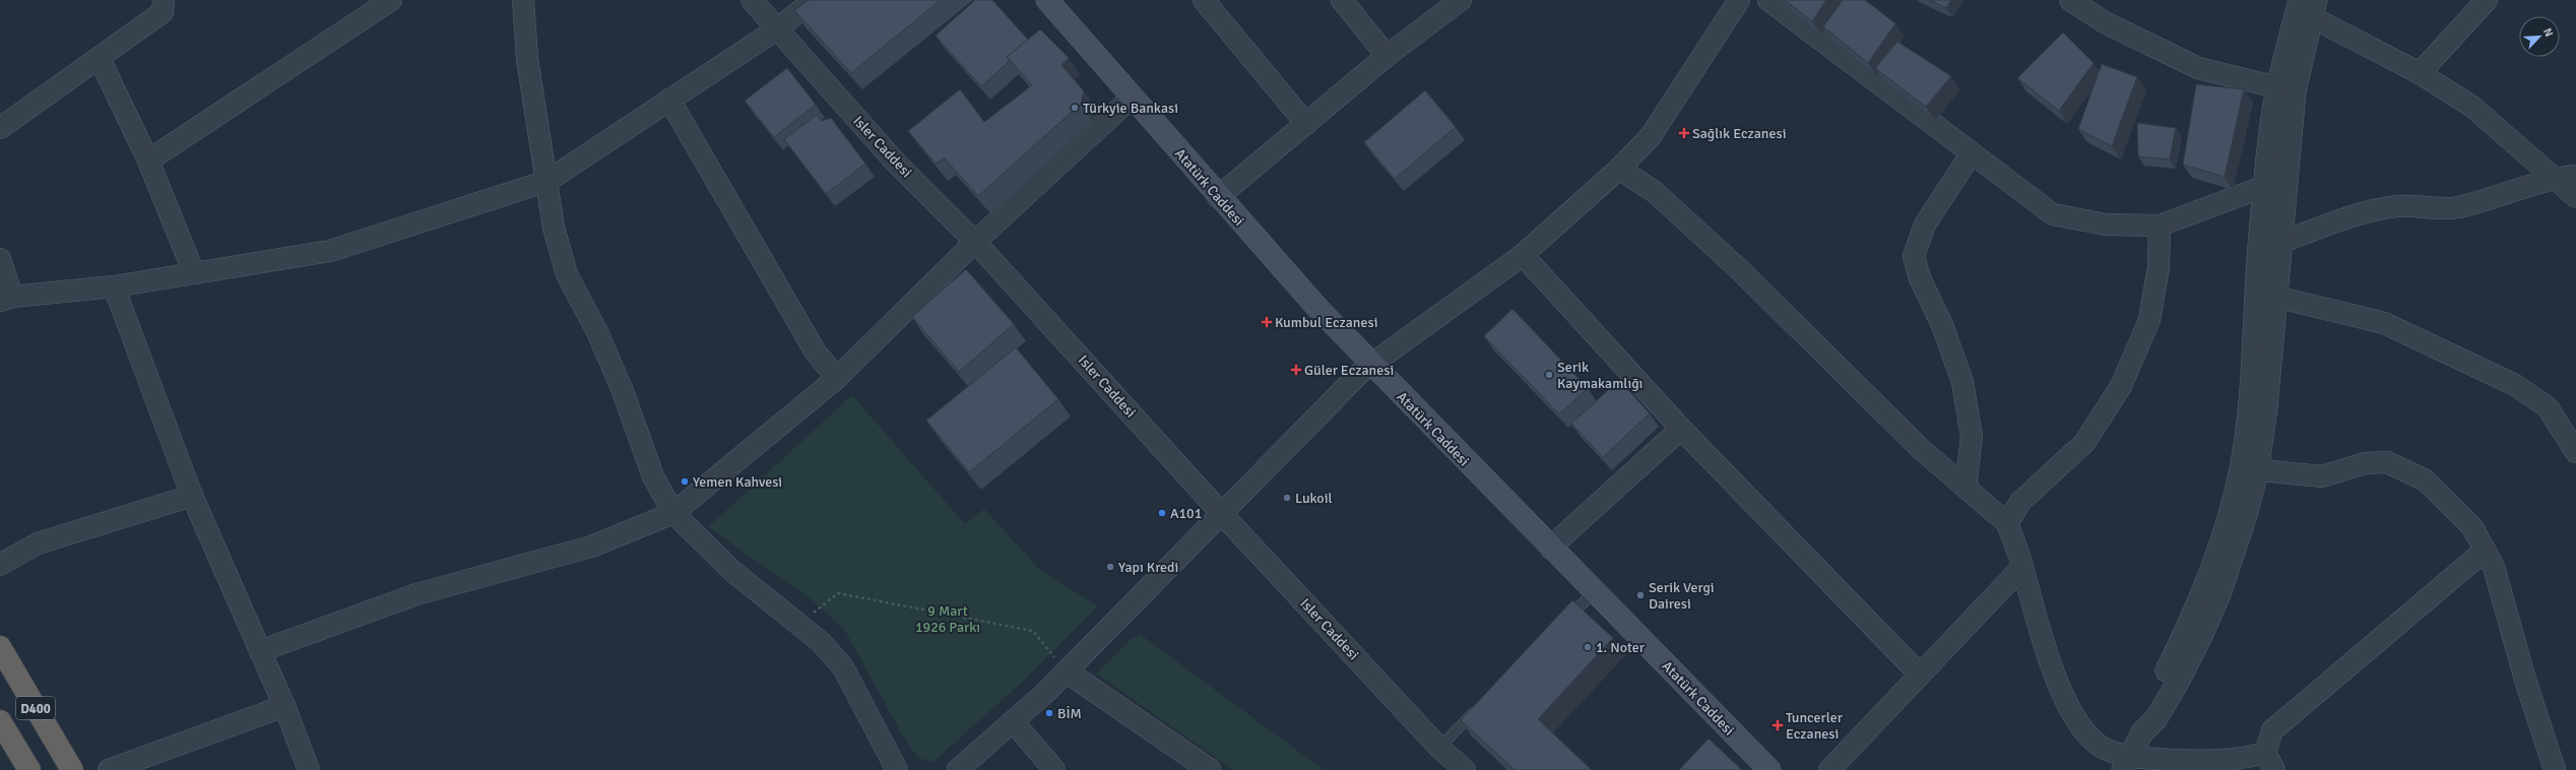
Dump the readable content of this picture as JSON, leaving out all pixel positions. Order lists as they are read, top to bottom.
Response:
{
  "streets": {
    "highway": ["D400"],
    "main road": ["Atatürk Caddesi"],
    "street": ["Isler Caddesi"]
  },
  "parks": ["9 Mart 1926 Parkı"],
  "places": {
    "other": [
      "Türkyie Bankasi",
      "Serik Kaymakamlığı",
      "Yemen Kahvesi",
      "Lukoil",
      "A101",
      "Yapı Kredi",
      "Serik Vergi Dairesi",
      "1. Noter",
      "BİM"
    ],
    "health": [
      "Sağlık Eczanesi",
      "Kumbul Eczanesi",
      "Güler Eczanesi",
      "Tuncerler Eczanesi"
    ]
  },
  "north": "top right"
}
